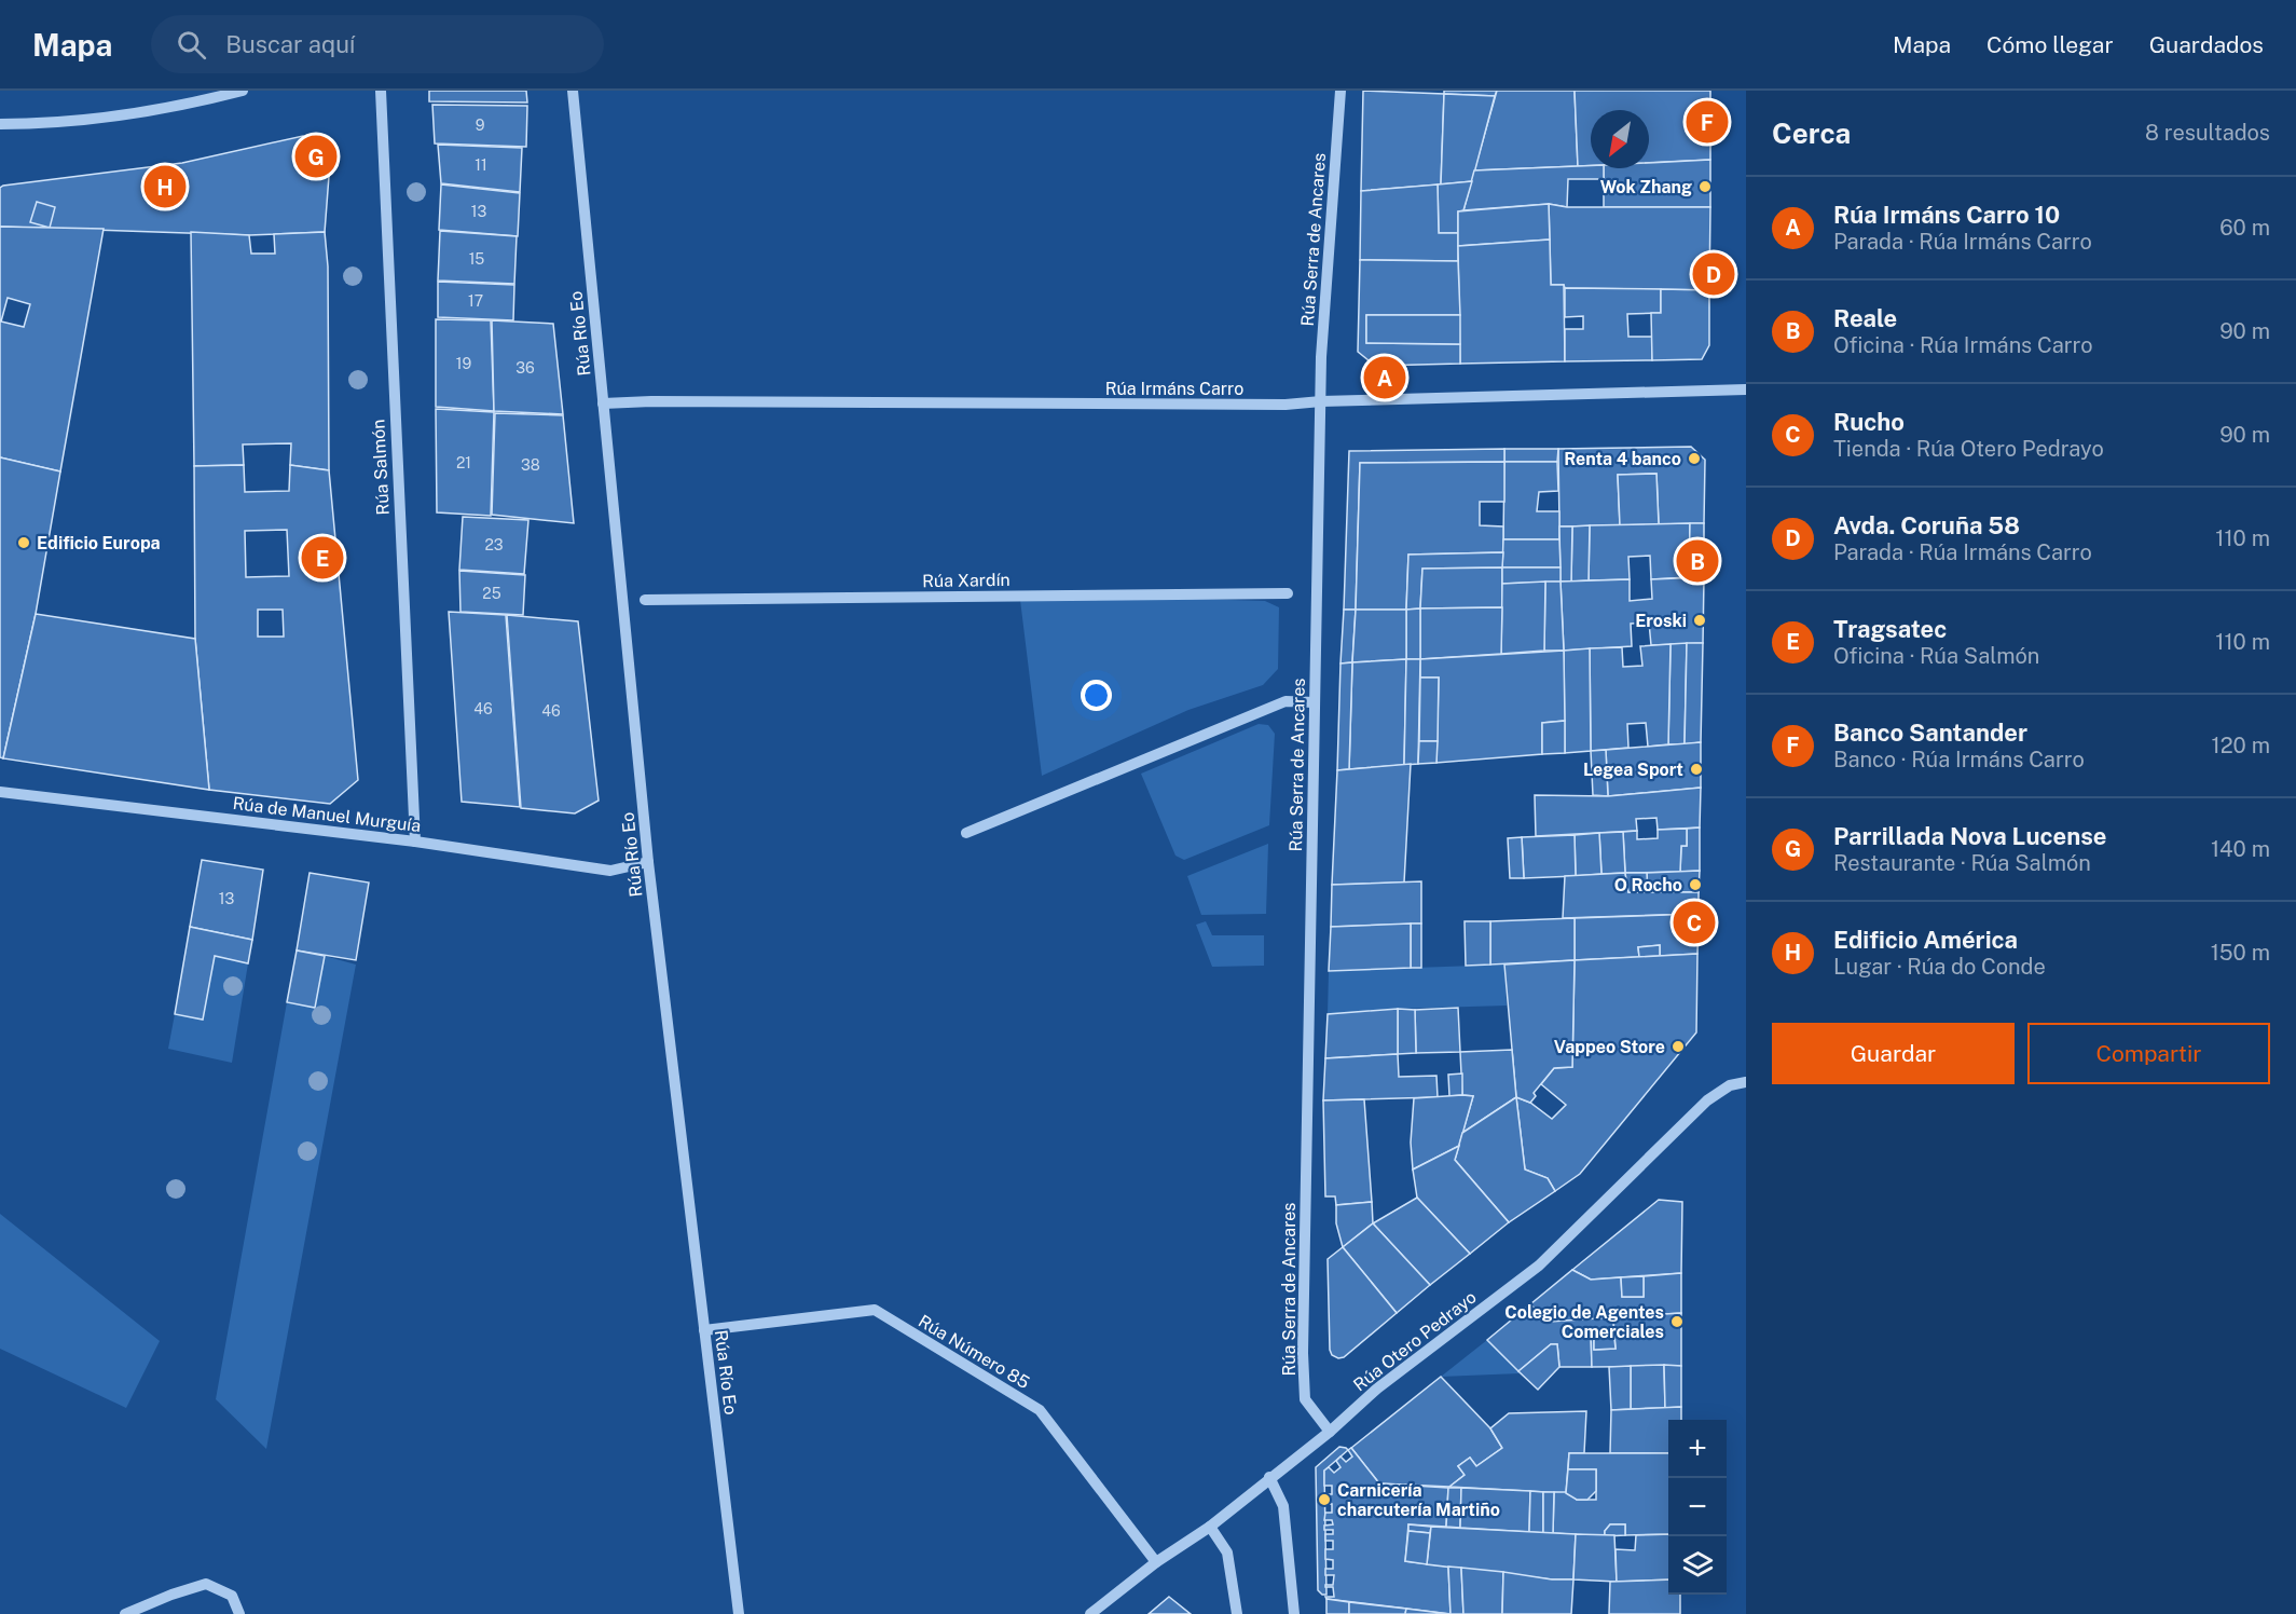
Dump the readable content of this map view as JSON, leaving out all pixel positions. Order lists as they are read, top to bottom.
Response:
{
  "streets": {
    "street": [
      "Rúa Serra de Ancares",
      "Rúa Río Eo",
      "Rúa Irmáns Carro",
      "Rúa Salmón",
      "Rúa Xardín",
      "Rúa de Manuel Murguía",
      "Rúa Otero Pedrayo",
      "Rúa Número 85"
    ]
  },
  "crossings": [
    ["Rúa Serra de Ancares", "Rúa Irmáns Carro"],
    ["Rúa Serra de Ancares", "Rúa Otero Pedrayo"],
    ["Rúa Río Eo", "Rúa Irmáns Carro"],
    ["Rúa Río Eo", "Rúa de Manuel Murguía"],
    ["Rúa Río Eo", "Rúa Número 85"],
    ["Rúa Salmón", "Rúa de Manuel Murguía"],
    ["Rúa Otero Pedrayo", "Rúa Número 85"]
  ],
  "places": [
    "Wok Zhang",
    "Renta 4 banco",
    "Edificio Europa",
    "Eroski",
    "Legea Sport",
    "O Rocho",
    "Vappeo Store",
    "Colegio de Agentes Comerciales",
    "Carnicería charcutería Martiño"
  ],
  "house_numbers": [
    "9",
    "11",
    "13",
    "15",
    "17",
    "19",
    "36",
    "21",
    "38",
    "23",
    "25",
    "46",
    "46",
    "13"
  ],
  "north": "bottom left",
  "page": {
    "header": "Mapa",
    "search": "Buscar aquí",
    "nav": ["Mapa", "Cómo llegar", "Guardados"],
    "heading": ["Cerca", "8 resultados"],
    "pins": [
      "F",
      "G",
      "H",
      "D",
      "A",
      "E",
      "B",
      "C"
    ],
    "list": [
      {
        "mark": "A",
        "name": "Rúa Irmáns Carro 10",
        "note": "Parada · Rúa Irmáns Carro",
        "value": "60 m"
      },
      {
        "mark": "B",
        "name": "Reale",
        "note": "Oficina · Rúa Irmáns Carro",
        "value": "90 m"
      },
      {
        "mark": "C",
        "name": "Rucho",
        "note": "Tienda · Rúa Otero Pedrayo",
        "value": "90 m"
      },
      {
        "mark": "D",
        "name": "Avda. Coruña 58",
        "note": "Parada · Rúa Irmáns Carro",
        "value": "110 m"
      },
      {
        "mark": "E",
        "name": "Tragsatec",
        "note": "Oficina · Rúa Salmón",
        "value": "110 m"
      },
      {
        "mark": "F",
        "name": "Banco Santander",
        "note": "Banco · Rúa Irmáns Carro",
        "value": "120 m"
      },
      {
        "mark": "G",
        "name": "Parrillada Nova Lucense",
        "note": "Restaurante · Rúa Salmón",
        "value": "140 m"
      },
      {
        "mark": "H",
        "name": "Edificio América",
        "note": "Lugar · Rúa do Conde",
        "value": "150 m"
      }
    ],
    "buttons": ["Guardar", "Compartir"],
    "map_buttons": ["+", "−"]
  }
}
